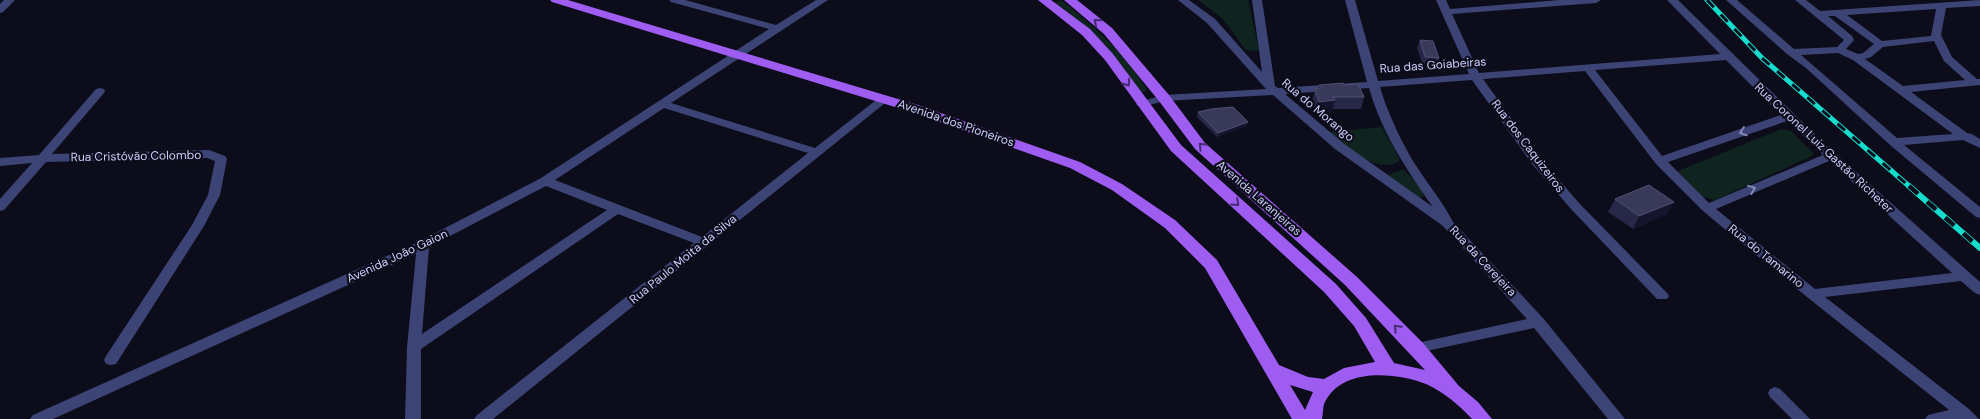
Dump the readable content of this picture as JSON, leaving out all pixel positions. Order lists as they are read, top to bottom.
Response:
{
  "streets": {
    "main road": ["Avenida dos Pioneiros", "Avenida Laranjeiras"],
    "street": [
      "Rua das Goiabeiras",
      "Rua do Morango",
      "Rua dos Caquizeiros",
      "Rua Coronel Luiz Gastão Richeter",
      "Rua Cristóvão Colombo",
      "Avenida João Gaion",
      "Rua do Tamarino",
      "Rua Paulo Moita da Silva",
      "Rua da Cerejeira"
    ]
  },
  "crossings": [
    ["Rua das Goiabeiras", "Rua do Morango"],
    ["Rua das Goiabeiras", "Rua dos Caquizeiros"],
    ["Rua das Goiabeiras", "Rua Coronel Luiz Gastão Richeter"],
    ["Rua das Goiabeiras", "Avenida Laranjeiras"],
    ["Rua das Goiabeiras", "Rua do Tamarino"],
    ["Rua das Goiabeiras", "Rua da Cerejeira"],
    ["Rua do Morango", "Rua da Cerejeira"],
    ["Avenida dos Pioneiros", "Avenida João Gaion"],
    ["Avenida dos Pioneiros", "Rua Paulo Moita da Silva"]
  ]
}
